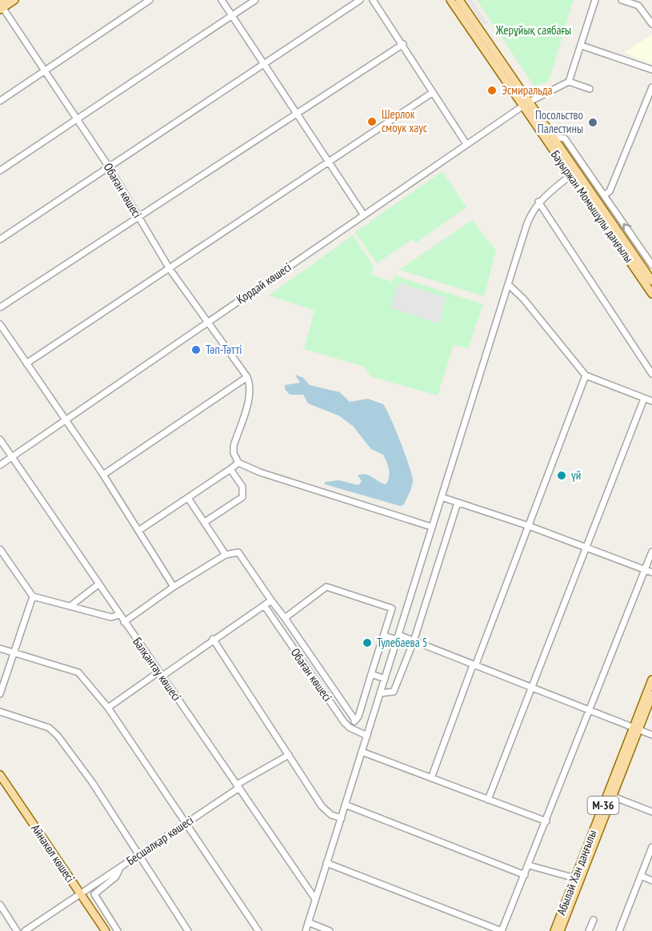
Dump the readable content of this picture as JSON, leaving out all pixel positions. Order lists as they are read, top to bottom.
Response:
{
  "streets": {
    "main road": [
      "Бауыржан Момышұлы даңғылы",
      "M-36",
      "Айнакөл көшесі",
      "Абылай Хан даңғылы"
    ],
    "street": [
      "Обаған көшесі",
      "Қордай көшесі",
      "Балқантау көшесі",
      "Бесшалқар көшесі"
    ]
  },
  "crossings": [
    ["Обаған көшесі", "Қордай көшесі"],
    ["Бауыржан Момышұлы даңғылы", "Қордай көшесі"],
    ["Қордай көшесі", "Балқантау көшесі"],
    ["Балқантау көшесі", "Бесшалқар көшесі"],
    ["Бесшалқар көшесі", "Айнакөл көшесі"]
  ],
  "parks": ["Жерұйық саябағы"],
  "places": [
    "Эсмиральда",
    "Шерлок смоук хаус",
    "Посольство Палестины",
    "Тәп-Тәтті",
    "үй",
    "Тулебаева 5"
  ]
}
